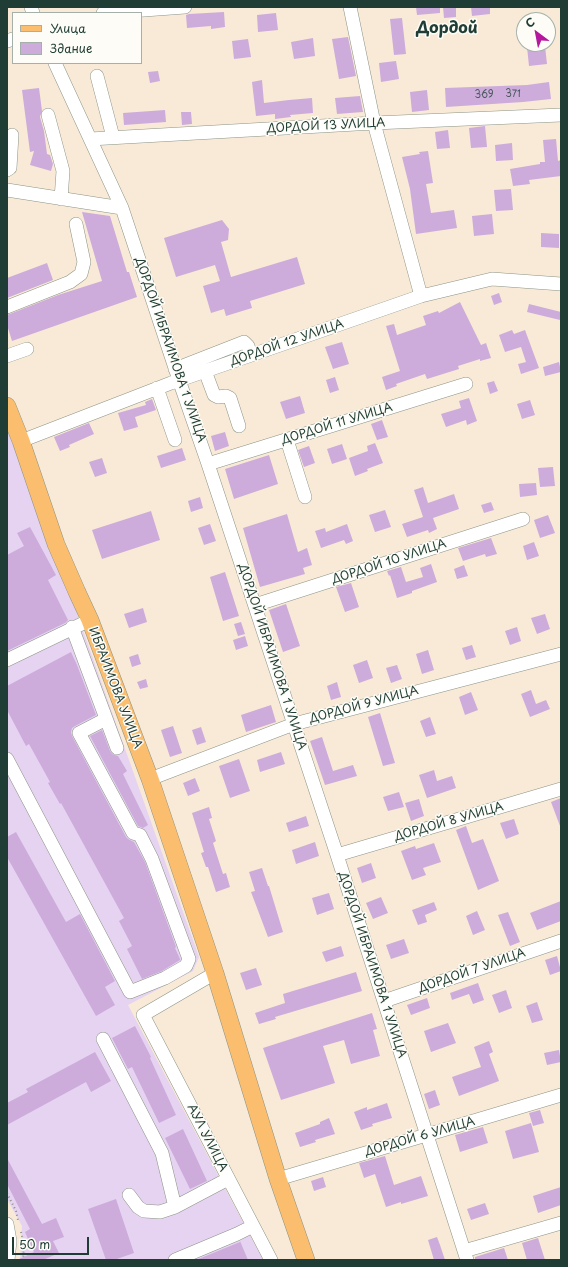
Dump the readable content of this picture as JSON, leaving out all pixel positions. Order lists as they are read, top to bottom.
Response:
{
  "streets": {
    "main road": ["ИБРАИМОВА УЛИЦА"],
    "street": [
      "ДОРДОЙ 13 УЛИЦА",
      "ДОРДОЙ 12 УЛИЦА",
      "ДОРДОЙ ИБРАИМОВА 1 УЛИЦА",
      "ДОРДОЙ 11 УЛИЦА",
      "ДОРДОЙ 10 УЛИЦА",
      "ДОРДОЙ 9 УЛИЦА",
      "ДОРДОЙ 8 УЛИЦА",
      "ДОРДОЙ 7 УЛИЦА",
      "ДОРДОЙ 6 УЛИЦА",
      "АУЛ УЛИЦА"
    ]
  },
  "crossings": [
    ["ДОРДОЙ 13 УЛИЦА", "ДОРДОЙ ИБРАИМОВА 1 УЛИЦА"],
    ["ДОРДОЙ 12 УЛИЦА", "ДОРДОЙ ИБРАИМОВА 1 УЛИЦА"],
    ["ДОРДОЙ 12 УЛИЦА", "ИБРАИМОВА УЛИЦА"],
    ["ДОРДОЙ ИБРАИМОВА 1 УЛИЦА", "ДОРДОЙ 11 УЛИЦА"],
    ["ДОРДОЙ ИБРАИМОВА 1 УЛИЦА", "ДОРДОЙ 10 УЛИЦА"],
    ["ДОРДОЙ ИБРАИМОВА 1 УЛИЦА", "ДОРДОЙ 9 УЛИЦА"],
    ["ДОРДОЙ ИБРАИМОВА 1 УЛИЦА", "ДОРДОЙ 8 УЛИЦА"],
    ["ДОРДОЙ ИБРАИМОВА 1 УЛИЦА", "ДОРДОЙ 7 УЛИЦА"],
    ["ДОРДОЙ ИБРАИМОВА 1 УЛИЦА", "ДОРДОЙ 6 УЛИЦА"],
    ["ИБРАИМОВА УЛИЦА", "ДОРДОЙ 9 УЛИЦА"],
    ["ИБРАИМОВА УЛИЦА", "ДОРДОЙ 6 УЛИЦА"],
    ["ИБРАИМОВА УЛИЦА", "АУЛ УЛИЦА"]
  ],
  "districts": ["Дордой"],
  "house_numbers": ["371", "369"],
  "legend": ["Улица", "Здание"],
  "scale_bar": "50 m",
  "north": "top left"
}
